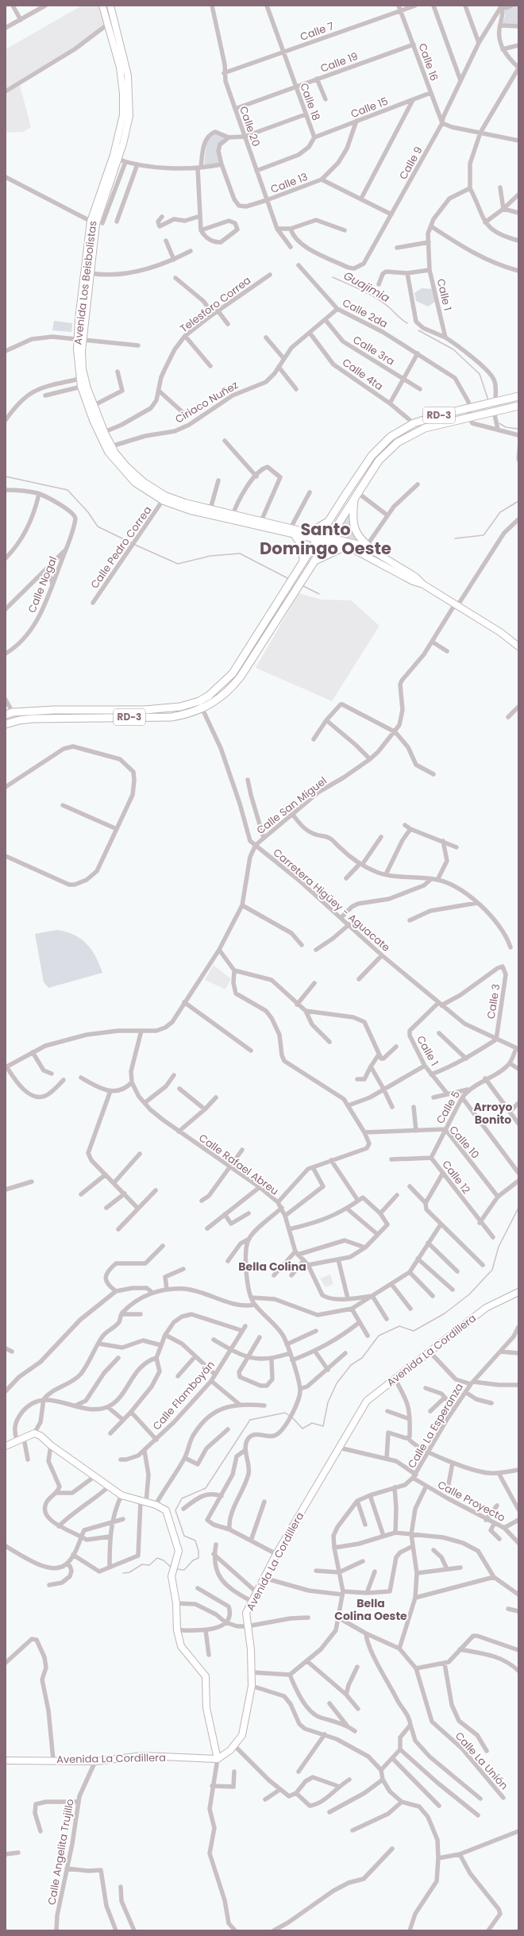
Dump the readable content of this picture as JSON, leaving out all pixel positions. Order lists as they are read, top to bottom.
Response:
{
  "streets": {
    "main road": ["Avenida Los Beisbolistas", "RD-3", "Avenida La Cordillera"],
    "street": [
      "Calle 7",
      "Calle 19",
      "Calle 16",
      "Calle 18",
      "Calle 15",
      "Calle 20",
      "Calle 9",
      "Calle 13",
      "Calle 1",
      "Telesforo Correa",
      "Calle 2da",
      "Calle 3ra",
      "Calle 4ta",
      "Ciriaco Nuñez",
      "Calle Pedro Correa",
      "Calle Nogal",
      "Calle San Miguel",
      "Carretera Higüey - Aguacate",
      "Calle 3",
      "Calle 5",
      "Calle 10",
      "Calle Rafael Abreu",
      "Calle 12",
      "Calle Flamboyán",
      "Calle La Esperanza",
      "Calle Proyecto",
      "Calle La Unión",
      "Calle Angelita Trujillo"
    ]
  },
  "crossings": [
    ["Calle 7", "Calle 16"],
    ["Calle 7", "Calle 18"],
    ["Calle 7", "Calle 20"],
    ["Calle 19", "Calle 16"],
    ["Calle 19", "Calle 18"],
    ["Calle 19", "Calle 20"],
    ["Calle 16", "Calle 15"],
    ["Calle 16", "Calle 9"],
    ["Calle 18", "Calle 15"],
    ["Calle 15", "Calle 13"],
    ["Calle 20", "Calle 13"],
    ["Avenida Los Beisbolistas", "Telesforo Correa"],
    ["Avenida Los Beisbolistas", "Ciriaco Nuñez"],
    ["Avenida Los Beisbolistas", "RD-3"],
    ["Avenida Los Beisbolistas", "Calle Pedro Correa"],
    ["Calle 1", "Carretera Higüey - Aguacate"],
    ["Calle 1", "Calle 3"],
    ["Calle 2da", "Ciriaco Nuñez"],
    ["Calle 3ra", "Ciriaco Nuñez"],
    ["Calle 4ta", "Ciriaco Nuñez"],
    ["Calle 4ta", "RD-3"],
    ["RD-3", "Carretera Higüey - Aguacate"],
    ["Calle San Miguel", "Carretera Higüey - Aguacate"],
    ["Carretera Higüey - Aguacate", "Calle 3"],
    ["Calle 5", "Calle 10"],
    ["Calle 5", "Calle 12"],
    ["Avenida La Cordillera", "Calle Proyecto"],
    ["Avenida La Cordillera", "Calle Angelita Trujillo"],
    ["Calle La Esperanza", "Calle Proyecto"],
    ["Calle La Esperanza", "Calle La Unión"]
  ],
  "districts": [
    "Santo Domingo Oeste",
    "Arroyo Bonito",
    "Bella Colina",
    "Bella Colina Oeste"
  ],
  "water": ["Guajimia"]
}
